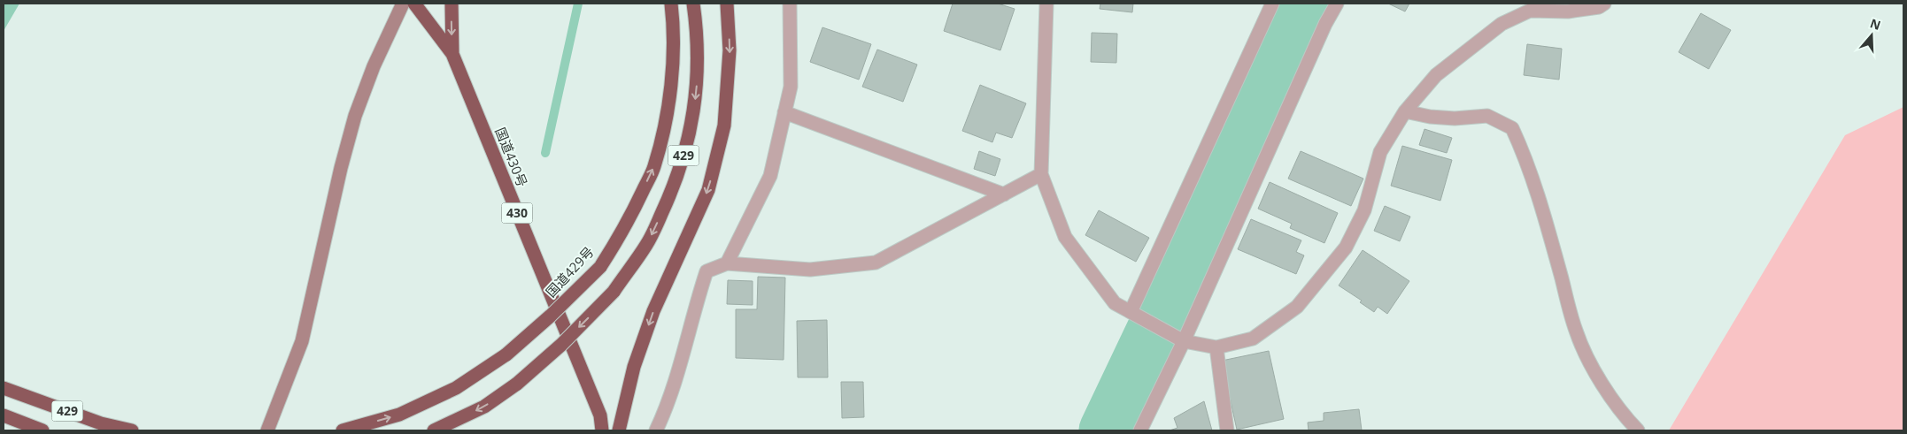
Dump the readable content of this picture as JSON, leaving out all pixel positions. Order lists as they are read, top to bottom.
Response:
{
  "streets": {
    "highway": [
      "429",
      "国道430号",
      "430",
      "国道429号"
    ]
  },
  "north": "top"
}
